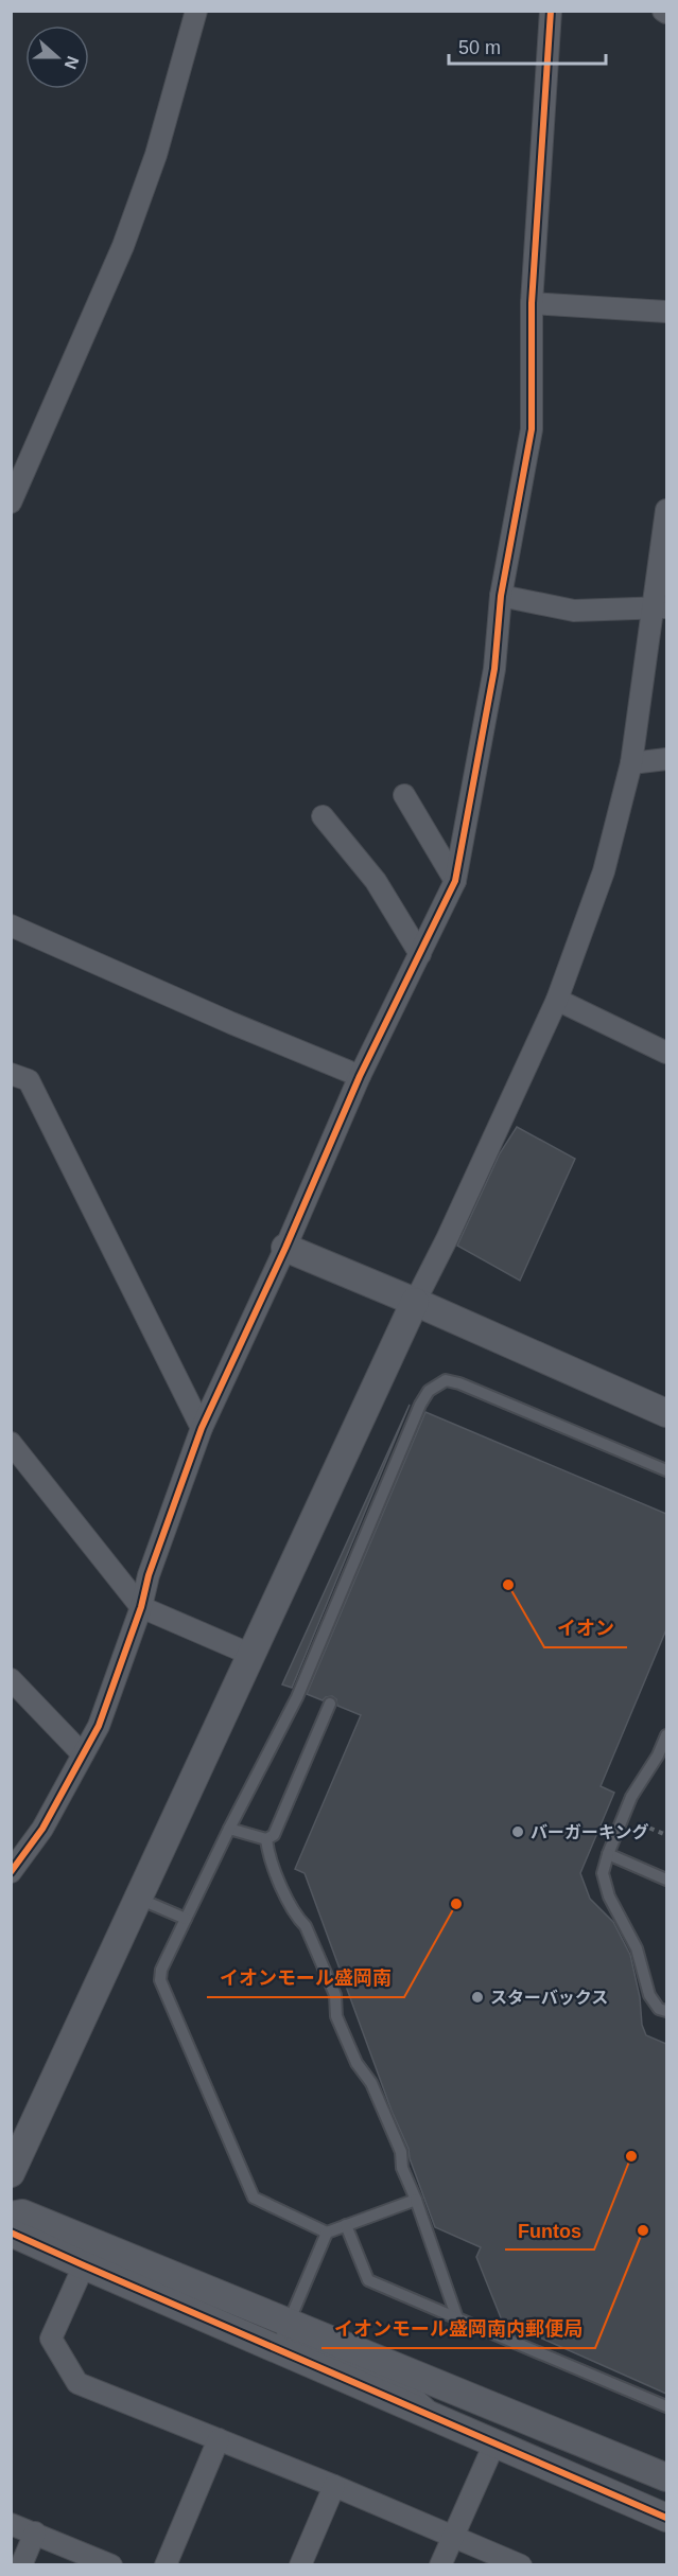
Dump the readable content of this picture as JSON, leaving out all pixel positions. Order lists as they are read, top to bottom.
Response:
{
  "places": [
    "イオン",
    "バーガーキング",
    "イオンモール盛岡南",
    "スターバックス",
    "Funtos",
    "イオンモール盛岡南内郵便局"
  ],
  "scale_bar": "50 m",
  "north": "right"
}
